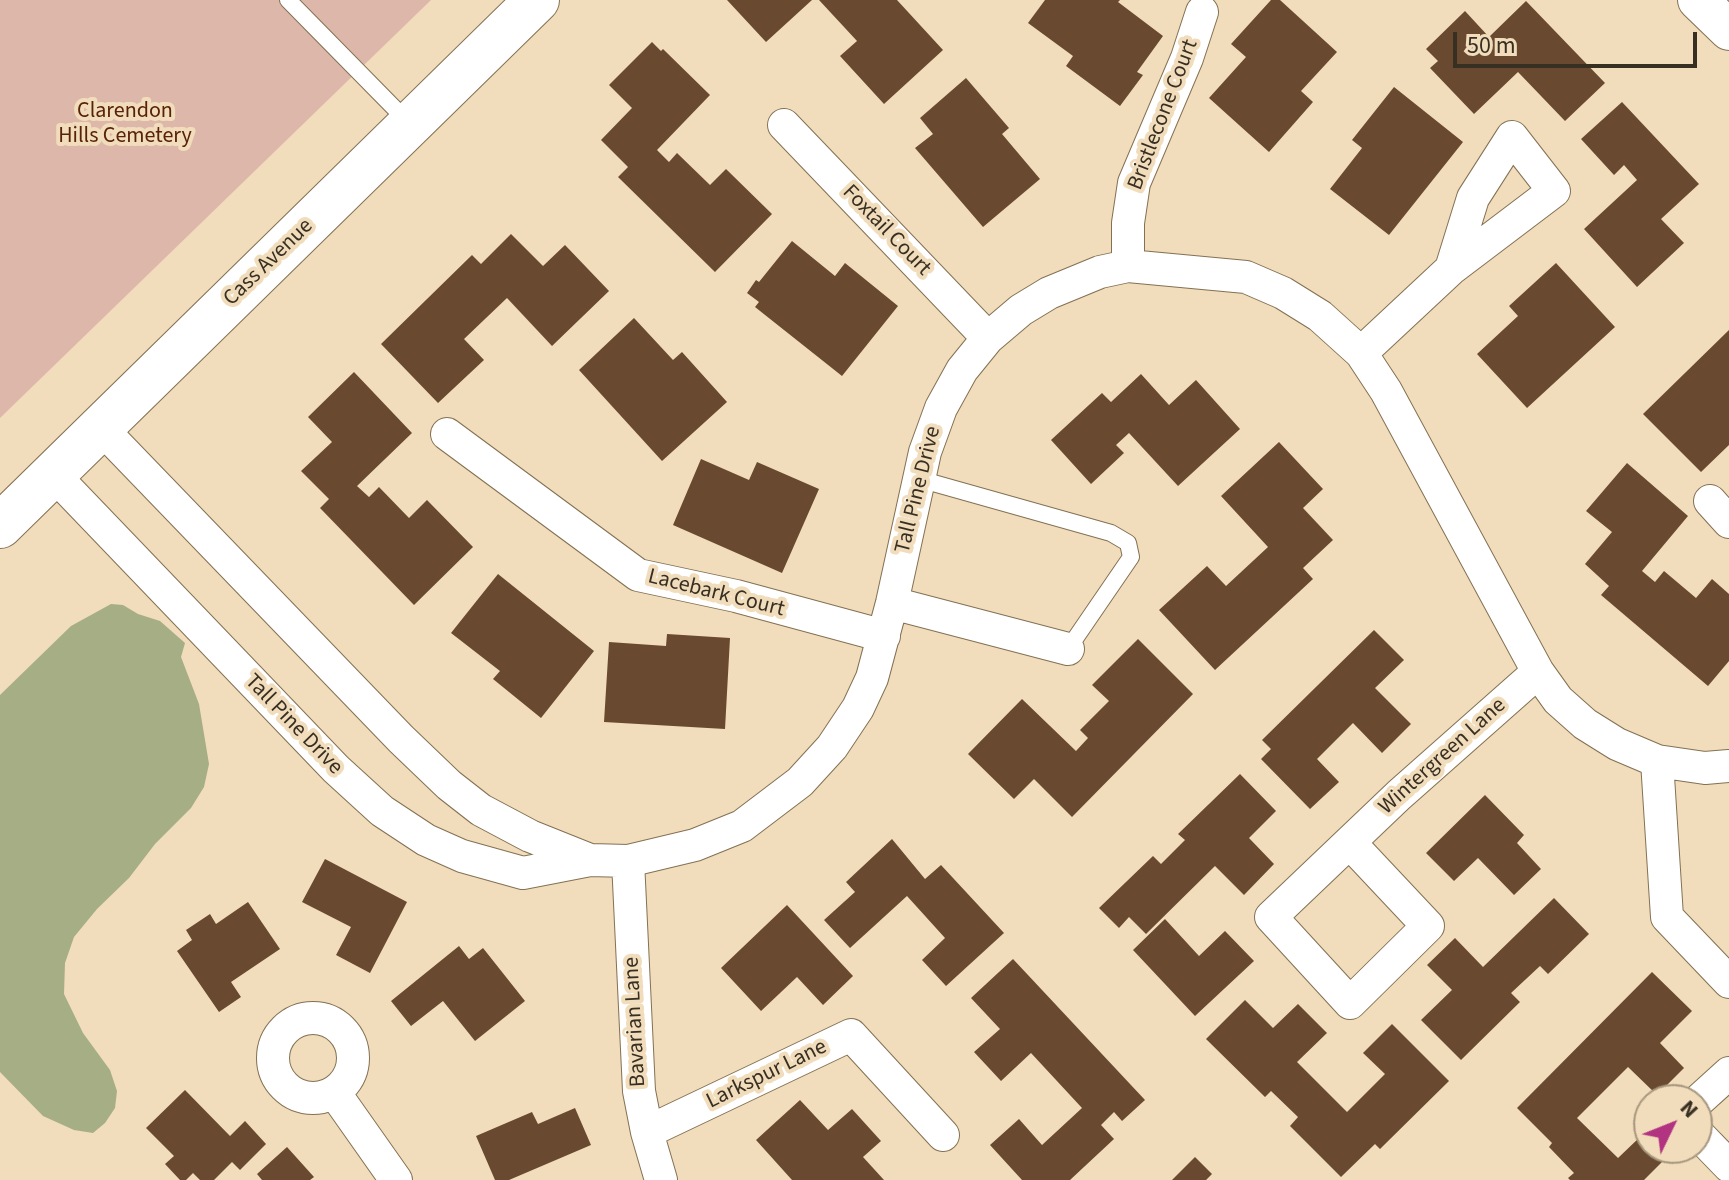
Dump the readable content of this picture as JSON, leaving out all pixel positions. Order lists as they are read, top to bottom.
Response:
{
  "streets": {
    "main road": ["Cass Avenue"],
    "street": [
      "Bristlecone Court",
      "Foxtail Court",
      "Tall Pine Drive",
      "Lacebark Court",
      "Wintergreen Lane",
      "Bavarian Lane",
      "Larkspur Lane"
    ]
  },
  "crossings": [
    ["Bristlecone Court", "Tall Pine Drive"],
    ["Foxtail Court", "Tall Pine Drive"],
    ["Cass Avenue", "Tall Pine Drive"],
    ["Tall Pine Drive", "Lacebark Court"],
    ["Tall Pine Drive", "Wintergreen Lane"],
    ["Tall Pine Drive", "Bavarian Lane"],
    ["Bavarian Lane", "Larkspur Lane"]
  ],
  "parks": ["Clarendon Hills Cemetery"],
  "scale_bar": "50 m",
  "north": "top right"
}
